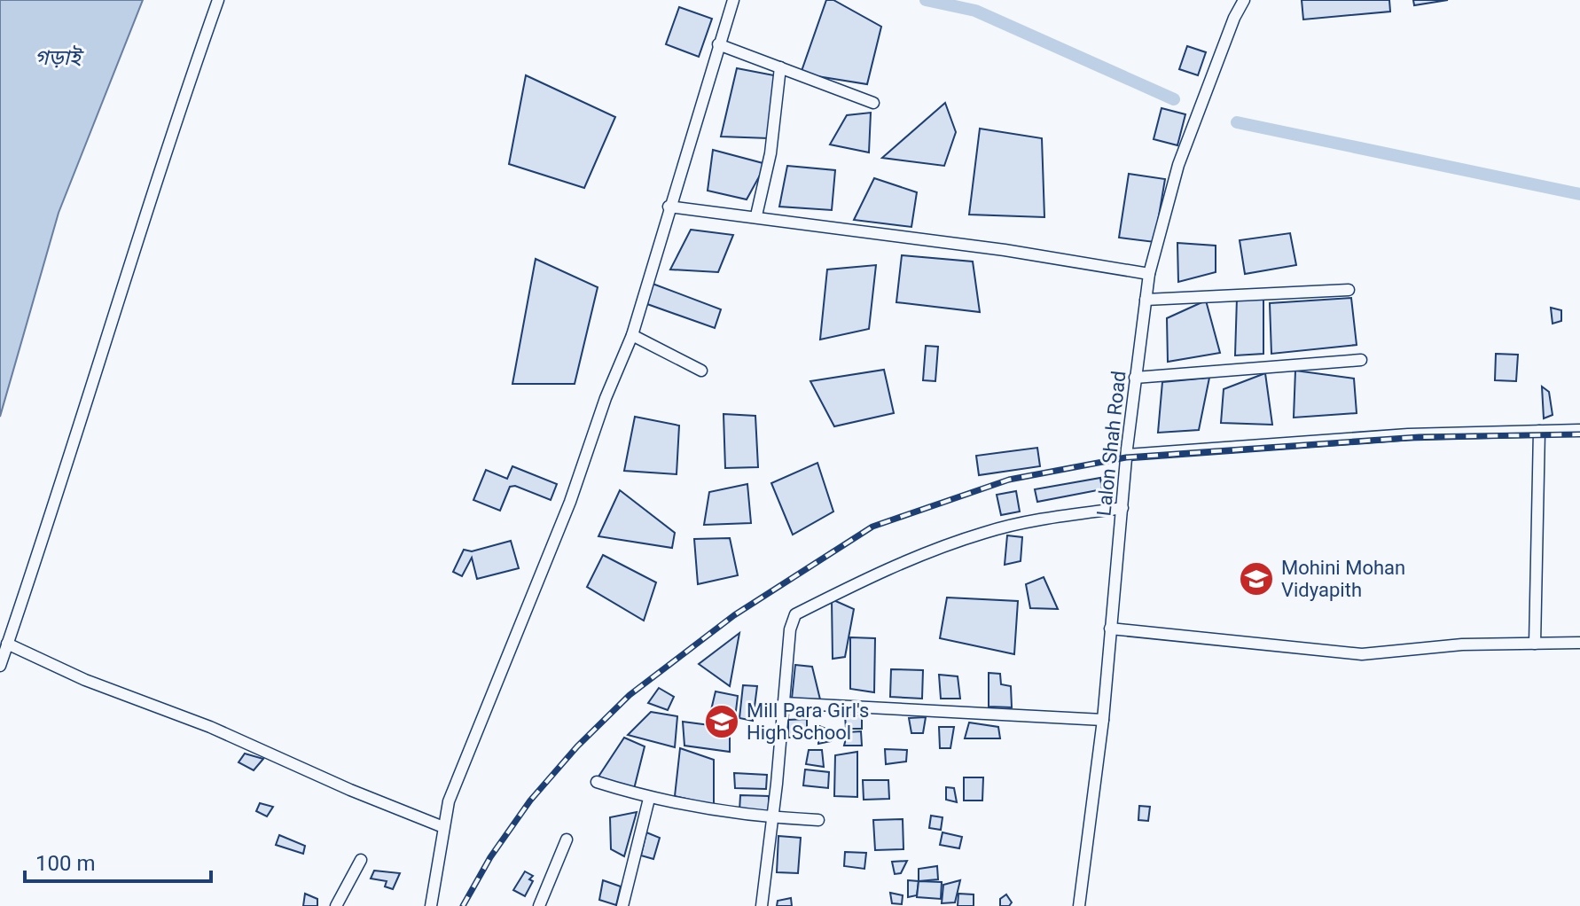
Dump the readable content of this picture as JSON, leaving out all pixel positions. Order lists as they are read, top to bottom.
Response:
{
  "streets": {
    "street": ["Lalon Shah Road"]
  },
  "water": ["গড়াই"],
  "places": {
    "school or university": ["Mohini Mohan Vidyapith", "Mill Para Girl's High School"]
  },
  "scale_bar": "100 m"
}
